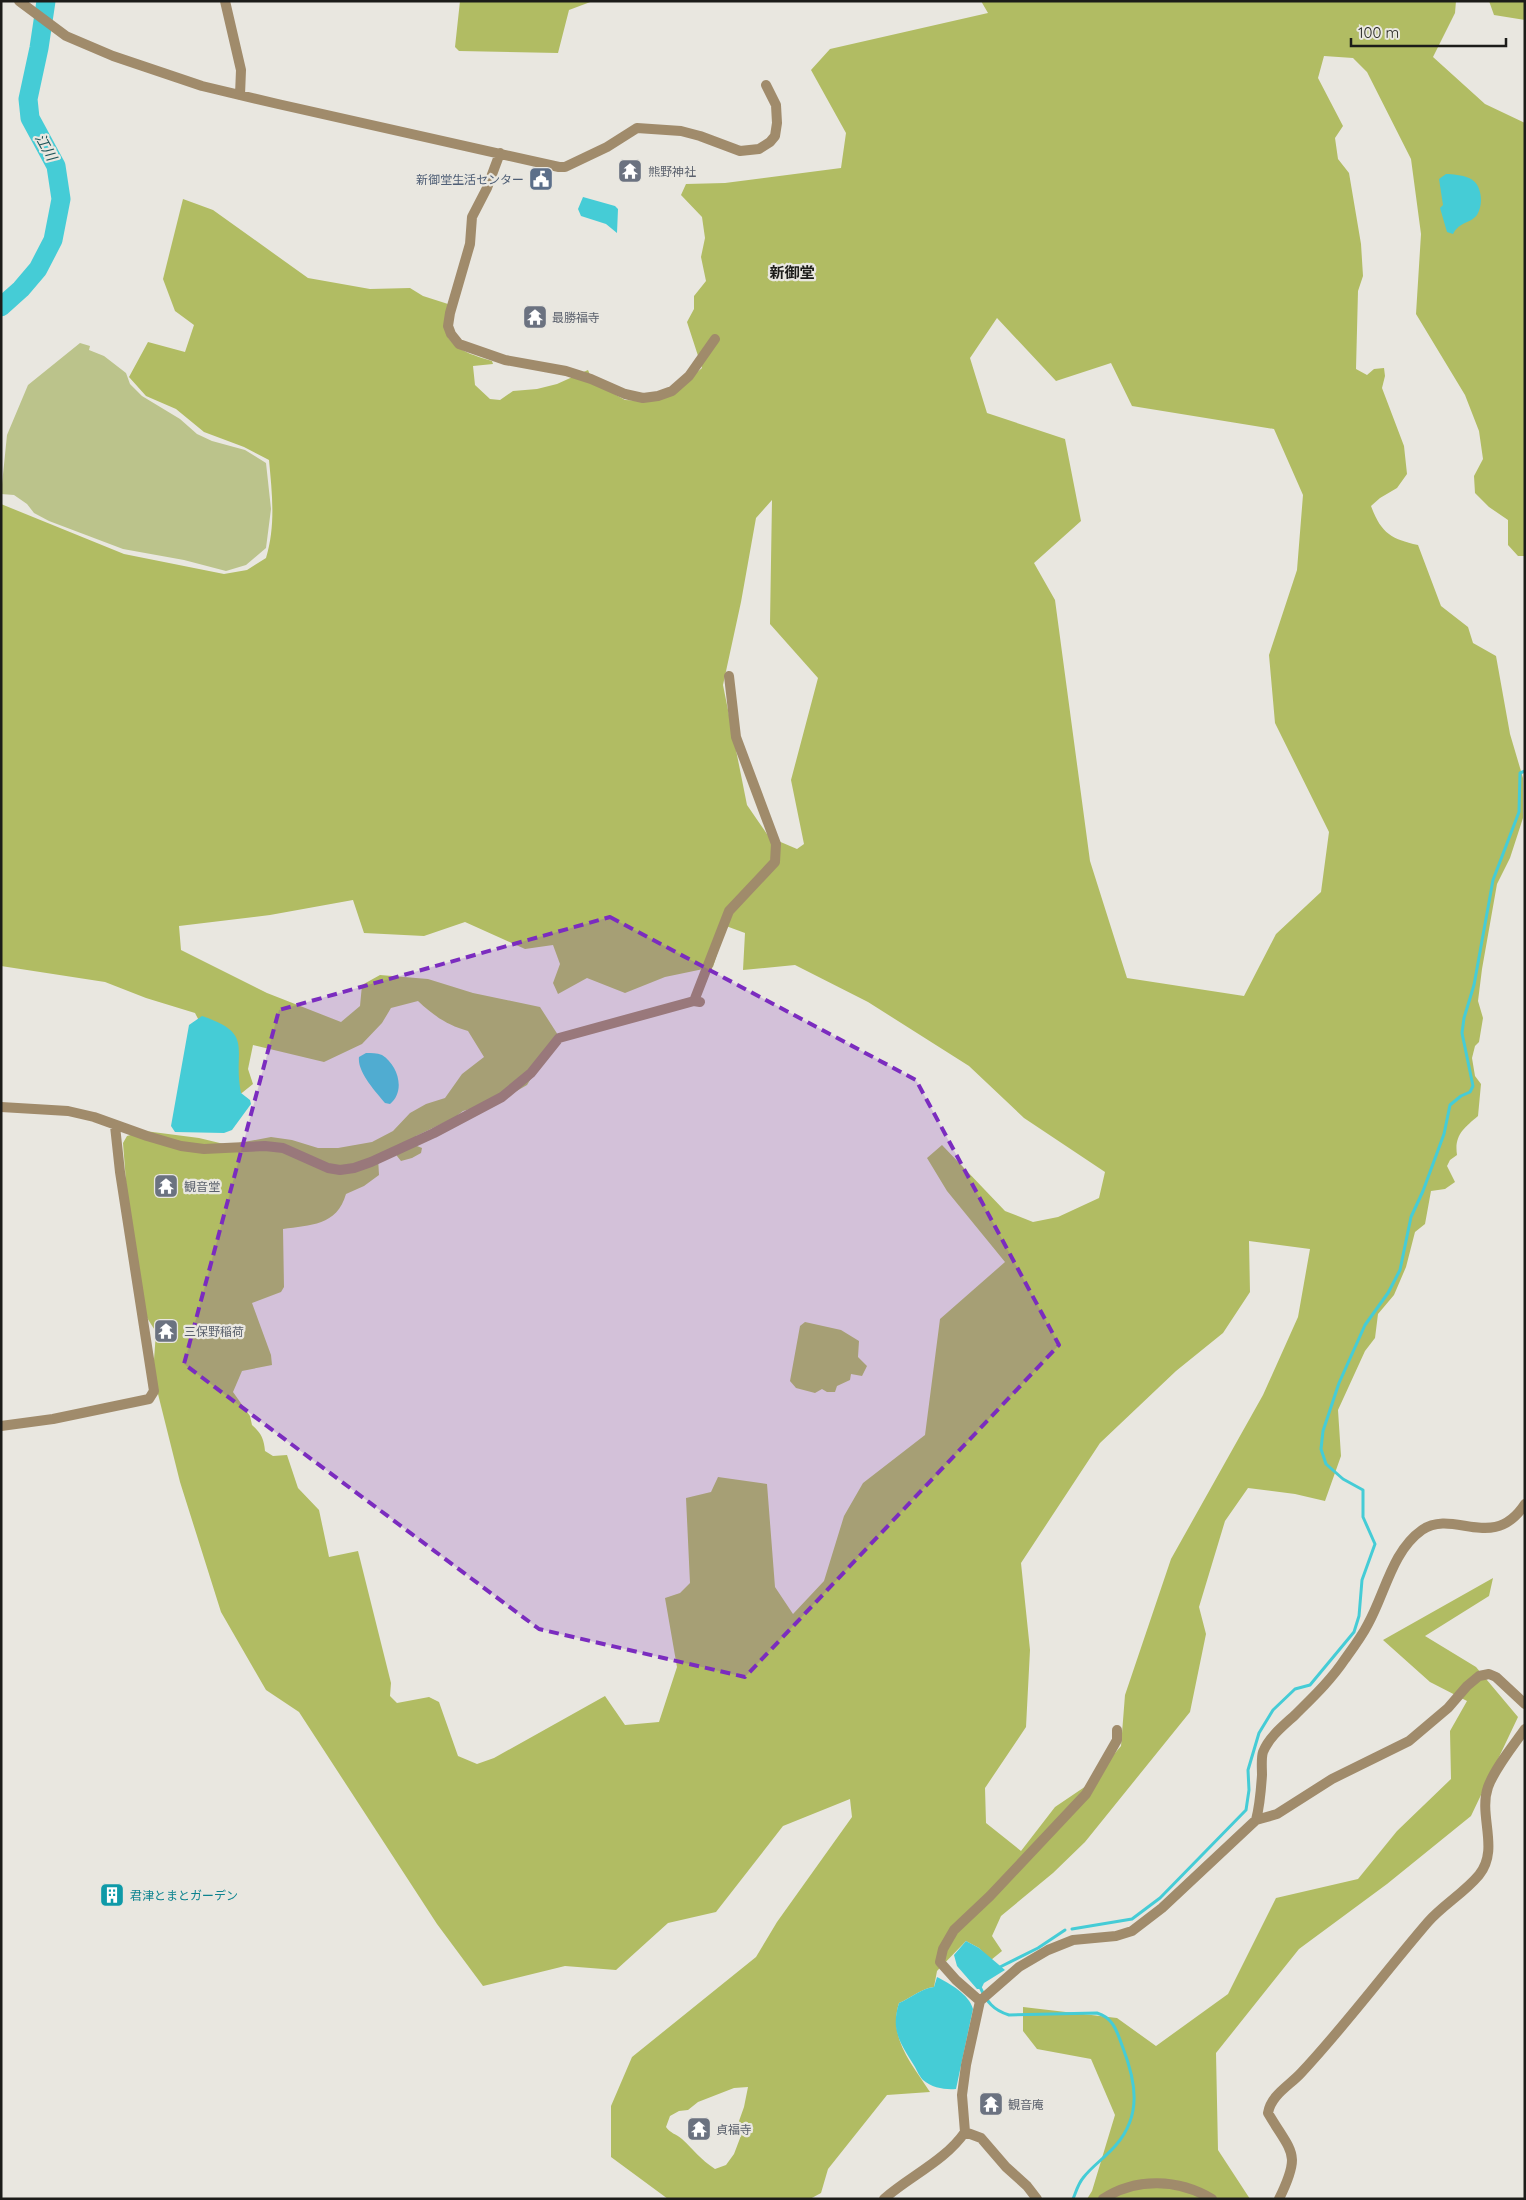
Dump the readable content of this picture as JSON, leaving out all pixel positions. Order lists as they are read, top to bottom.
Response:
{
  "districts": ["新御堂"],
  "water": ["江川"],
  "places": {
    "temple": [
      "熊野神社",
      "最勝福寺",
      "観音堂",
      "三保野稲荷",
      "観音庵",
      "貞福寺"
    ],
    "public building": ["新御堂生活センター"],
    "building": ["君津とまとガーデン"]
  },
  "scale_bar": "100 m"
}
